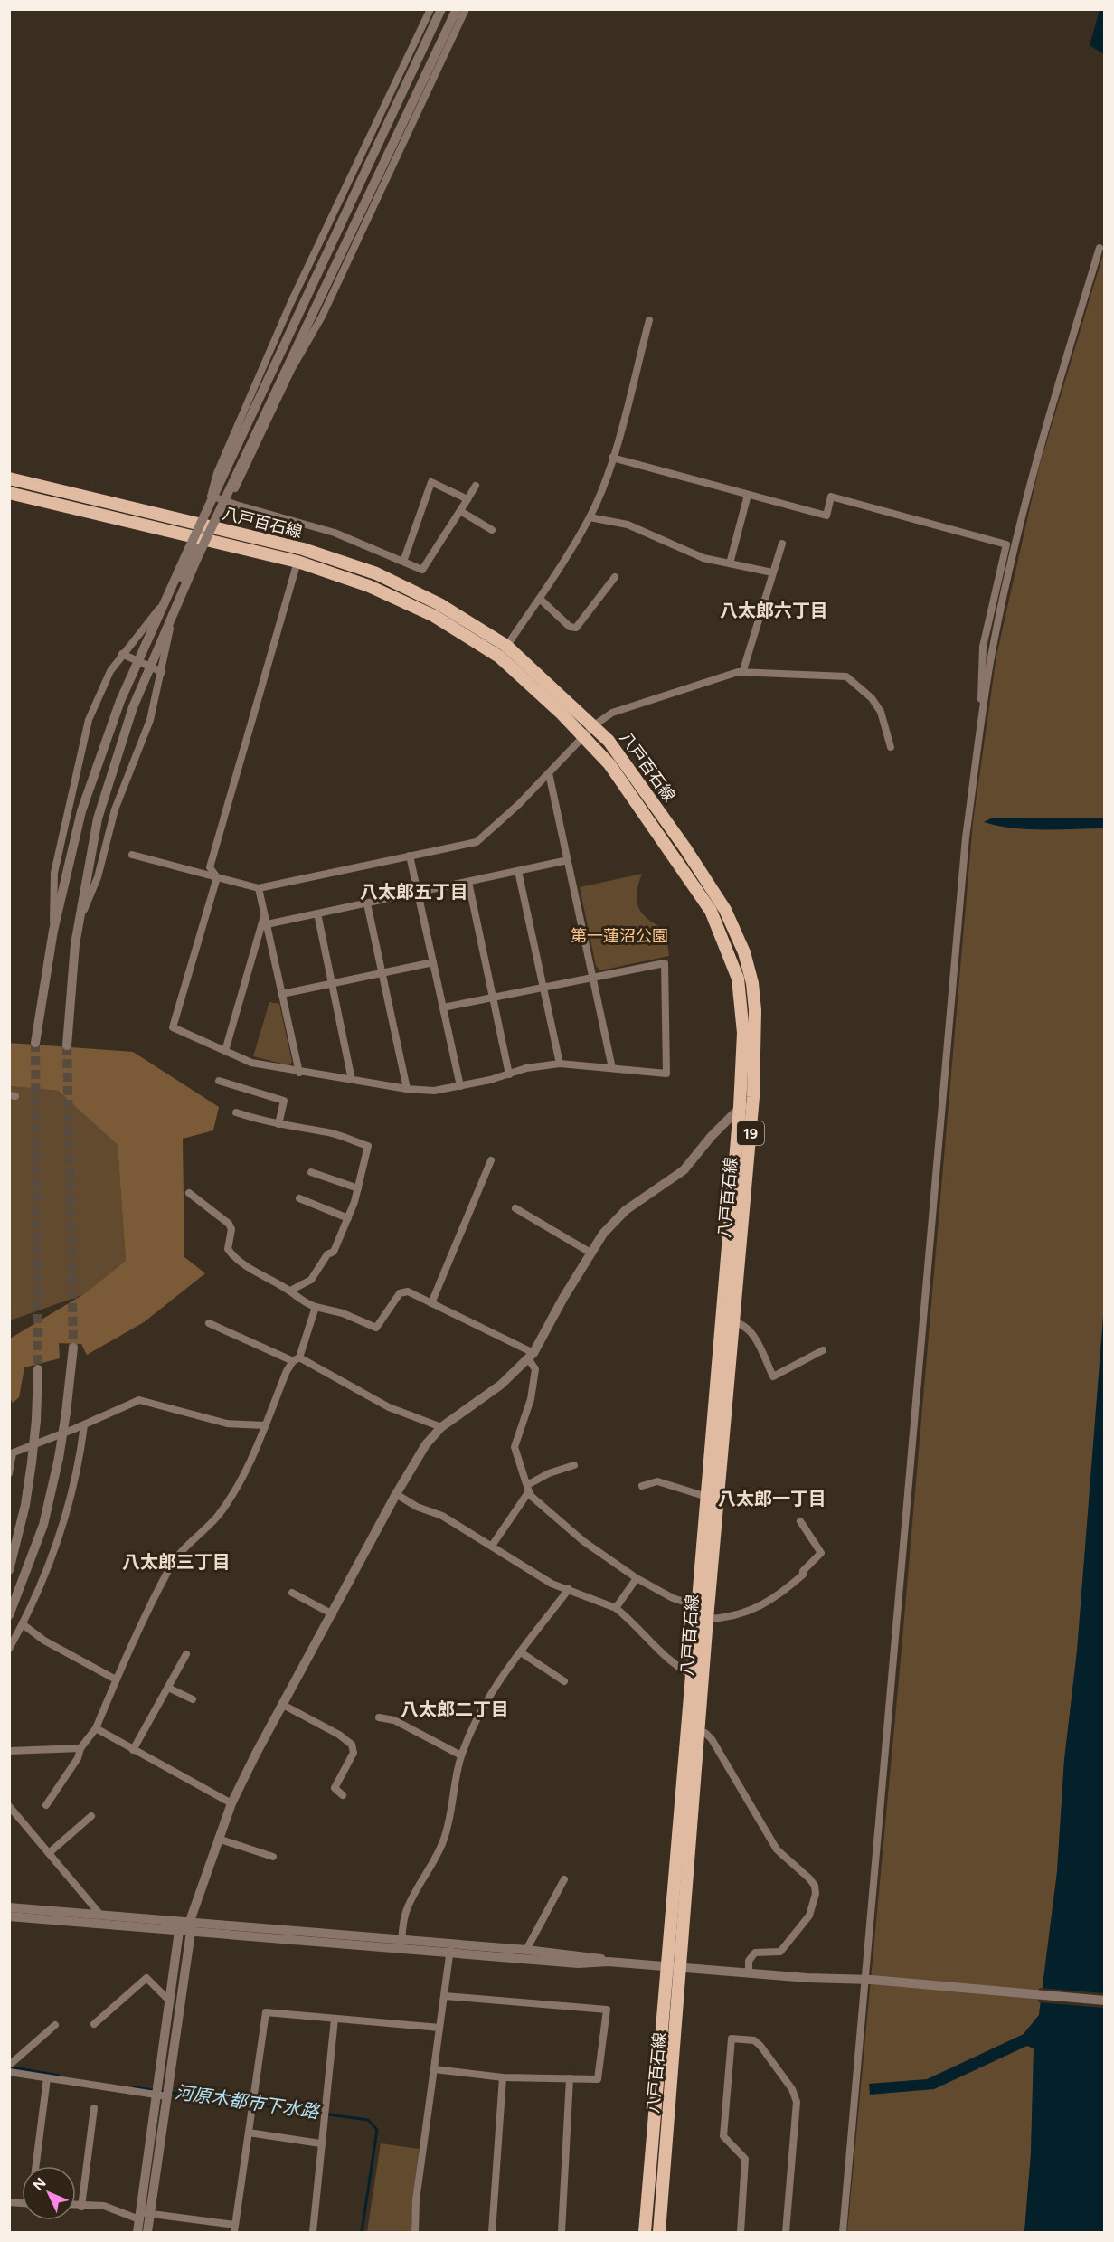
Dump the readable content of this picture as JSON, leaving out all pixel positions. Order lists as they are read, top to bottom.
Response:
{
  "streets": {
    "main road": ["八戸百石線", "19"]
  },
  "districts": [
    "八太郎六丁目",
    "八太郎五丁目",
    "八太郎一丁目",
    "八太郎三丁目",
    "八太郎二丁目"
  ],
  "water": ["河原木都市下水路"],
  "parks": ["第一蓮沼公園"],
  "north": "top left"
}
